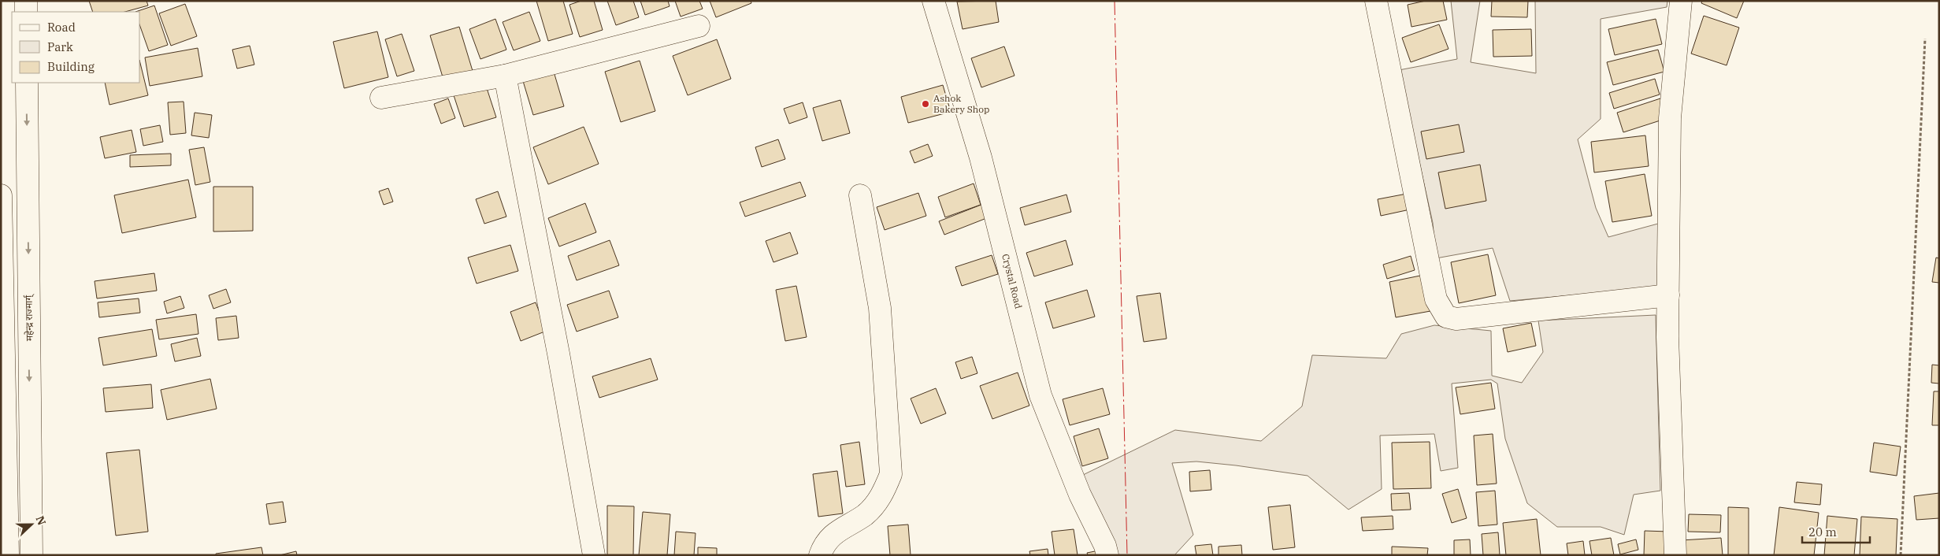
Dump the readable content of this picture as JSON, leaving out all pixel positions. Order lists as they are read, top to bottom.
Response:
{
  "streets": {
    "main road": ["Crystal Road", "महेन्द्र राज्मार्ग्"]
  },
  "places": ["Ashok Bakery Shop"],
  "legend": ["Road", "Park", "Building"],
  "scale_bar": "20 m",
  "north": "right"
}
